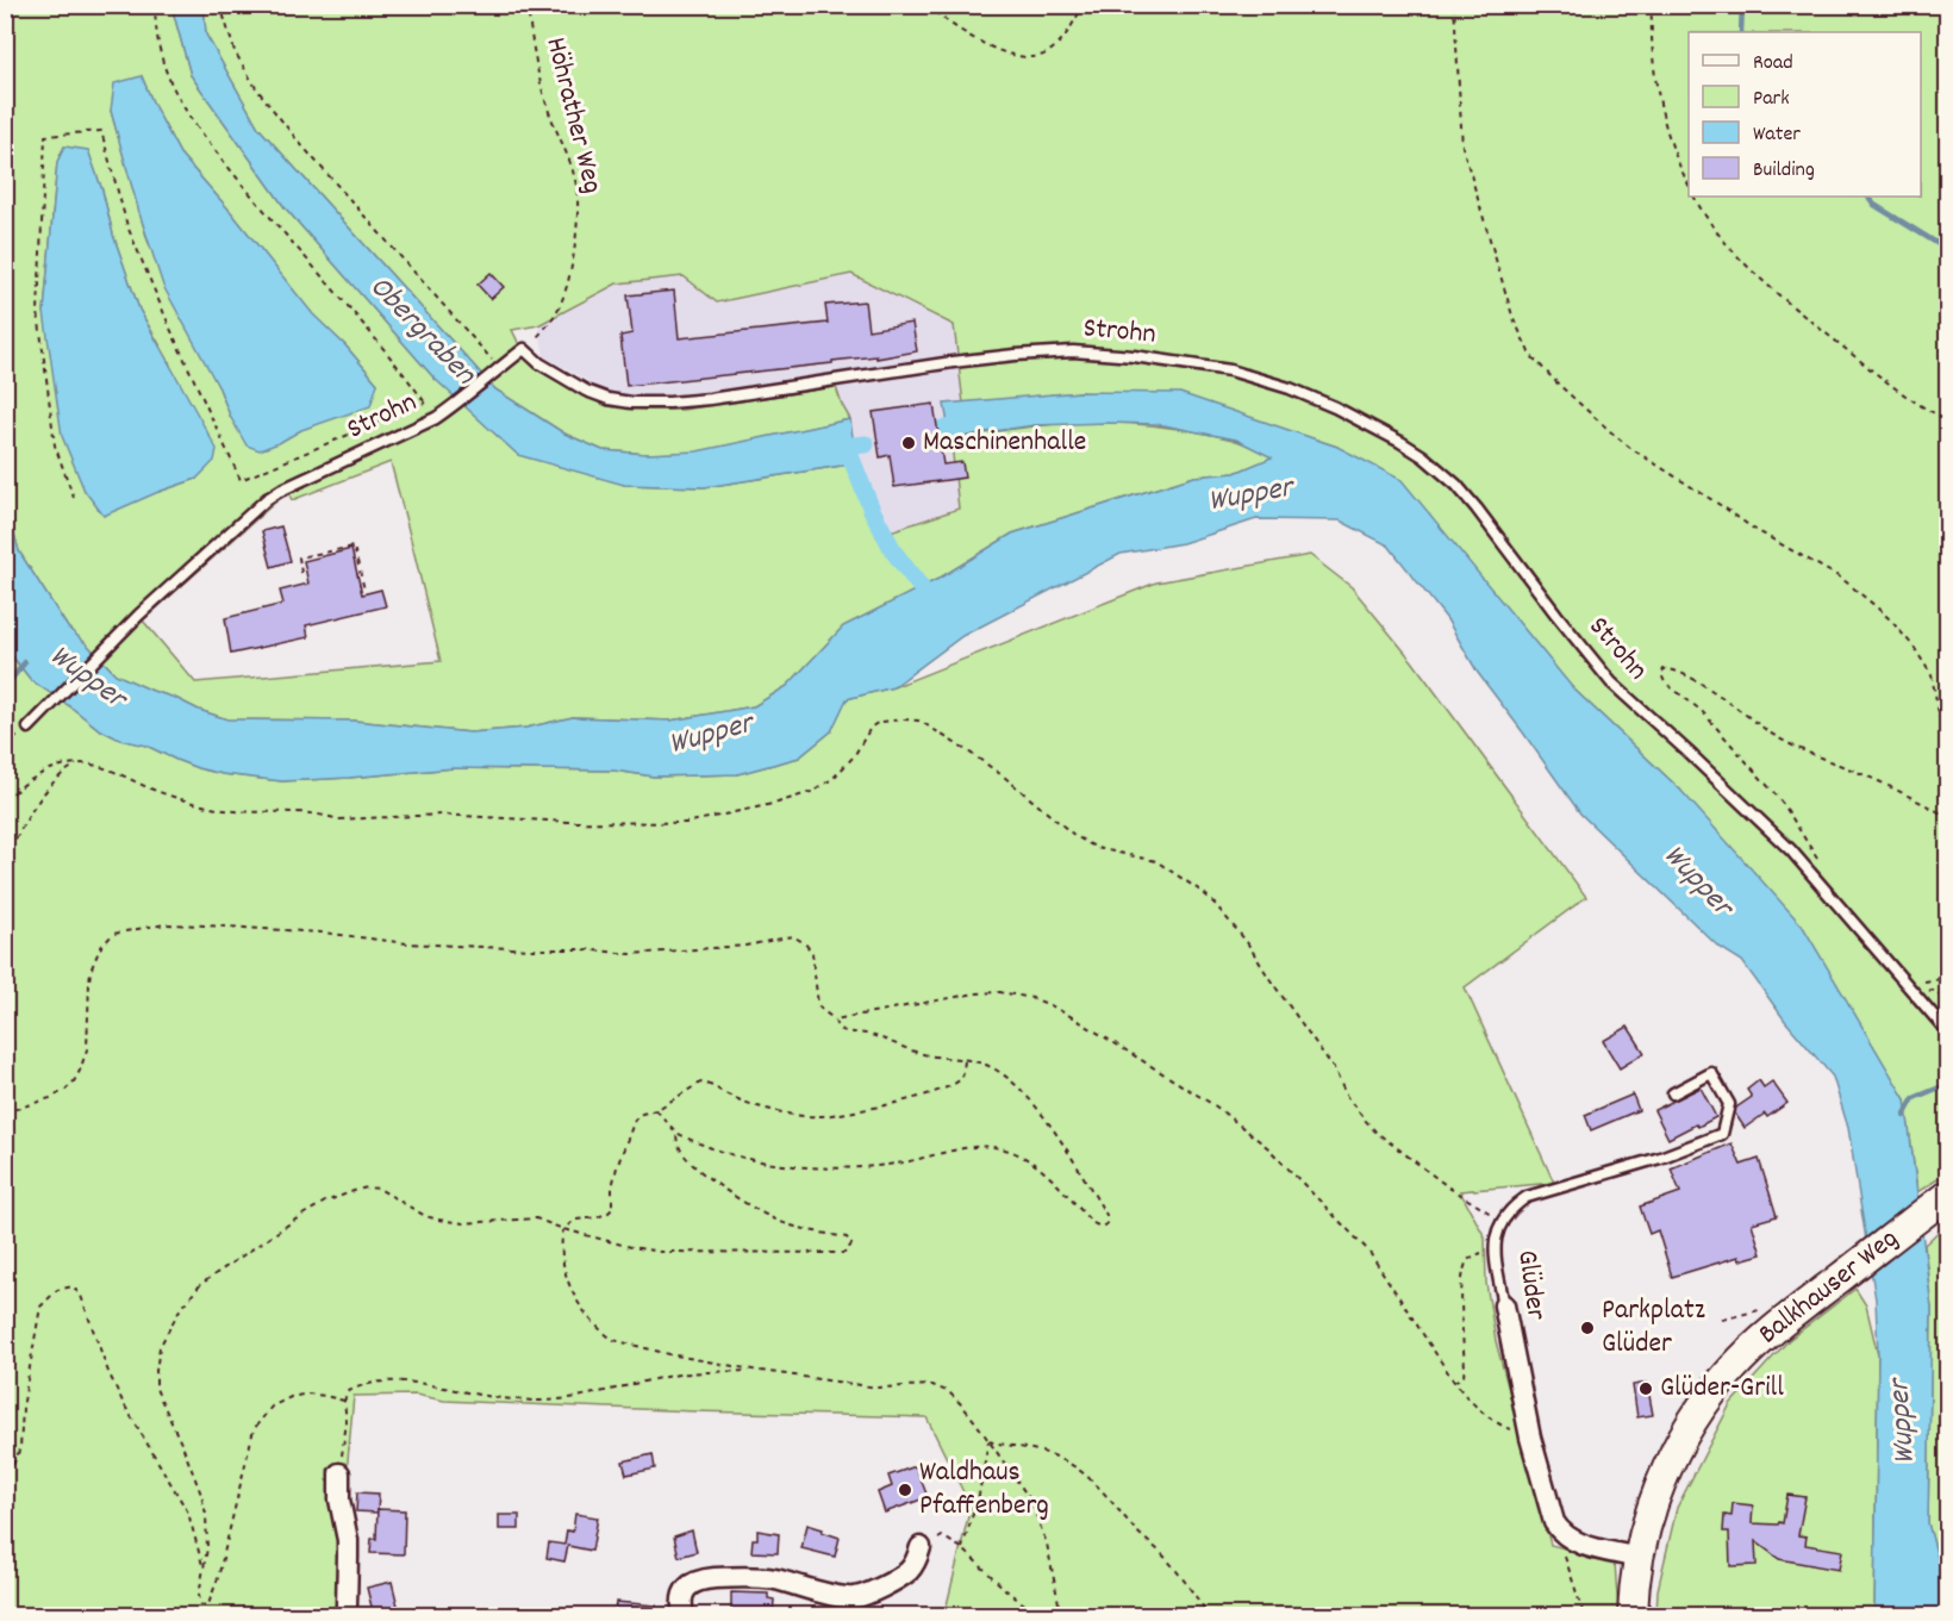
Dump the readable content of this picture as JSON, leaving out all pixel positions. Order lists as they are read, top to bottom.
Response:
{
  "streets": {
    "main road": ["Balkhauser Weg"],
    "street": ["Glüder"],
    "lane": ["Strohn"],
    "path": ["Höhrather Weg"]
  },
  "crossings": [
    ["Höhrather Weg", "Strohn"]
  ],
  "water": ["Obergraben", "Wupper"],
  "places": [
    "Maschinenhalle",
    "Parkplatz Glüder",
    "Glüder-Grill",
    "Waldhaus Pfaffenberg"
  ],
  "legend": [
    "Road",
    "Park",
    "Water",
    "Building"
  ]
}
